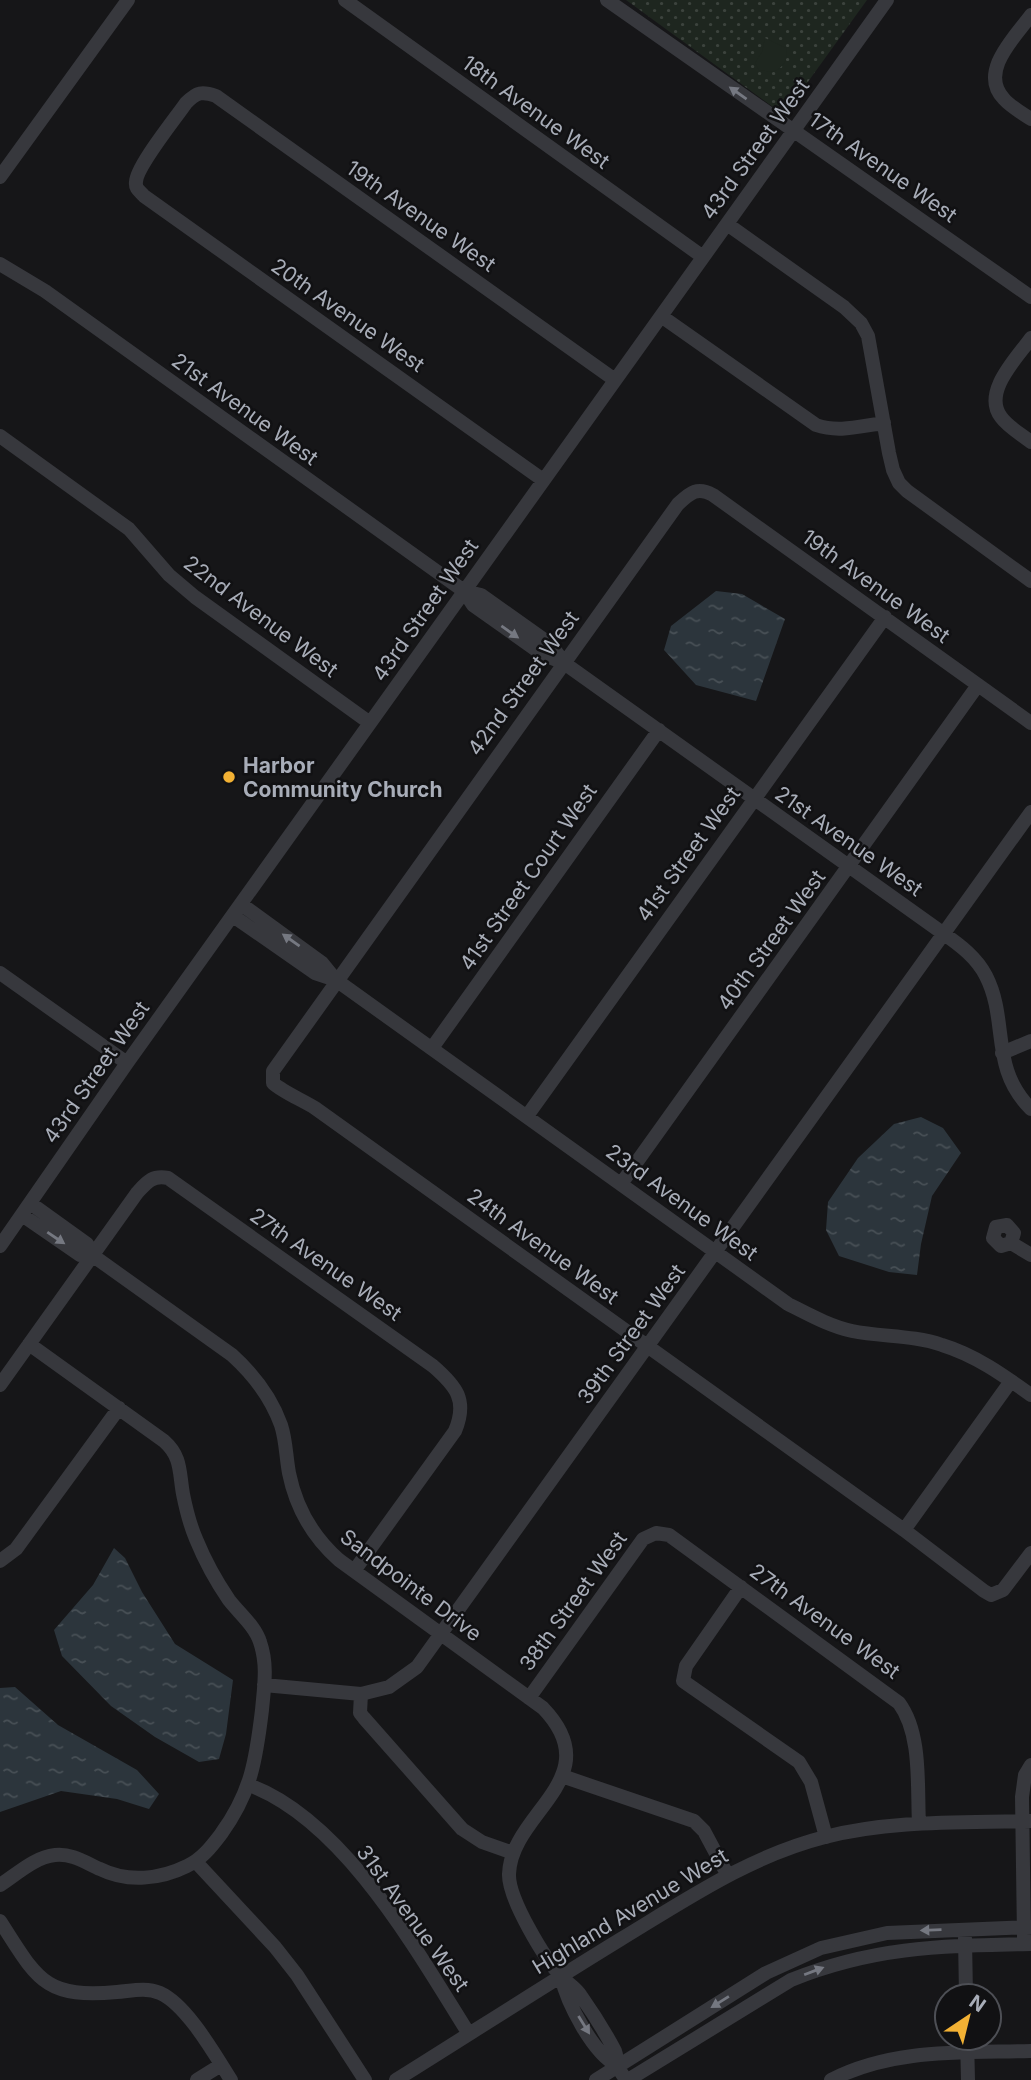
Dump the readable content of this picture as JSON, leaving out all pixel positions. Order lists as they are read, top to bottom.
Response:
{
  "streets": {
    "street": [
      "18th Avenue West",
      "43rd Street West",
      "17th Avenue West",
      "19th Avenue West",
      "20th Avenue West",
      "21st Avenue West",
      "22nd Avenue West",
      "42nd Street West",
      "41st Street West",
      "41st Street Court West",
      "40th Street West",
      "23rd Avenue West",
      "24th Avenue West",
      "27th Avenue West",
      "39th Street West",
      "Sandpointe Drive",
      "38th Street West",
      "Highland Avenue West",
      "31st Avenue West"
    ]
  },
  "crossings": [
    ["18th Avenue West", "43rd Street West"],
    ["43rd Street West", "17th Avenue West"],
    ["43rd Street West", "19th Avenue West"],
    ["43rd Street West", "20th Avenue West"],
    ["43rd Street West", "21st Avenue West"],
    ["43rd Street West", "22nd Avenue West"],
    ["43rd Street West", "23rd Avenue West"],
    ["43rd Street West", "Sandpointe Drive"],
    ["19th Avenue West", "20th Avenue West"],
    ["19th Avenue West", "42nd Street West"],
    ["19th Avenue West", "41st Street West"],
    ["19th Avenue West", "40th Street West"],
    ["21st Avenue West", "42nd Street West"],
    ["21st Avenue West", "41st Street West"],
    ["21st Avenue West", "41st Street Court West"],
    ["21st Avenue West", "40th Street West"],
    ["21st Avenue West", "39th Street West"],
    ["42nd Street West", "23rd Avenue West"],
    ["42nd Street West", "24th Avenue West"],
    ["41st Street West", "23rd Avenue West"],
    ["41st Street Court West", "23rd Avenue West"],
    ["40th Street West", "23rd Avenue West"],
    ["23rd Avenue West", "39th Street West"],
    ["24th Avenue West", "39th Street West"],
    ["27th Avenue West", "Sandpointe Drive"],
    ["27th Avenue West", "38th Street West"],
    ["27th Avenue West", "Highland Avenue West"],
    ["39th Street West", "Sandpointe Drive"],
    ["Sandpointe Drive", "38th Street West"],
    ["Highland Avenue West", "31st Avenue West"]
  ],
  "one_way": ["17th Avenue West"],
  "places": ["Harbor Community Church"],
  "north": "top right"
}
